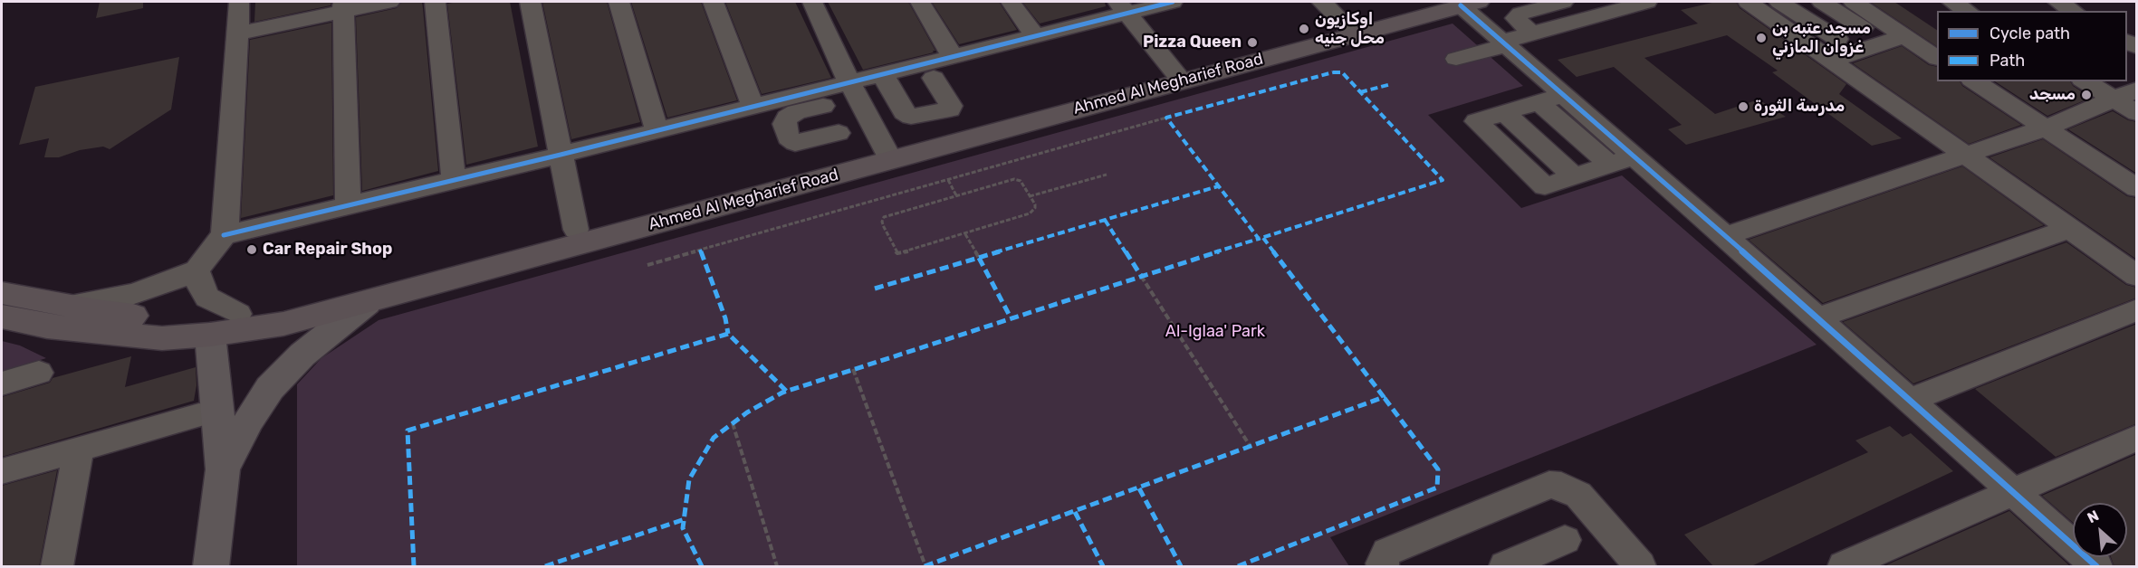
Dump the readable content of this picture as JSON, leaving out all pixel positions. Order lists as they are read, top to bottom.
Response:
{
  "streets": {
    "highway": ["Ahmed Al Megharief Road"]
  },
  "parks": ["Al-Iglaa' Park"],
  "places": [
    "اوكازيون محل جنيه",
    "مسجد عتبه بن غزوان المازني",
    "Pizza Queen",
    "مسجد",
    "مدرسة الثورة",
    "Car Repair Shop"
  ],
  "legend": ["Cycle path", "Path"],
  "north": "top left"
}
